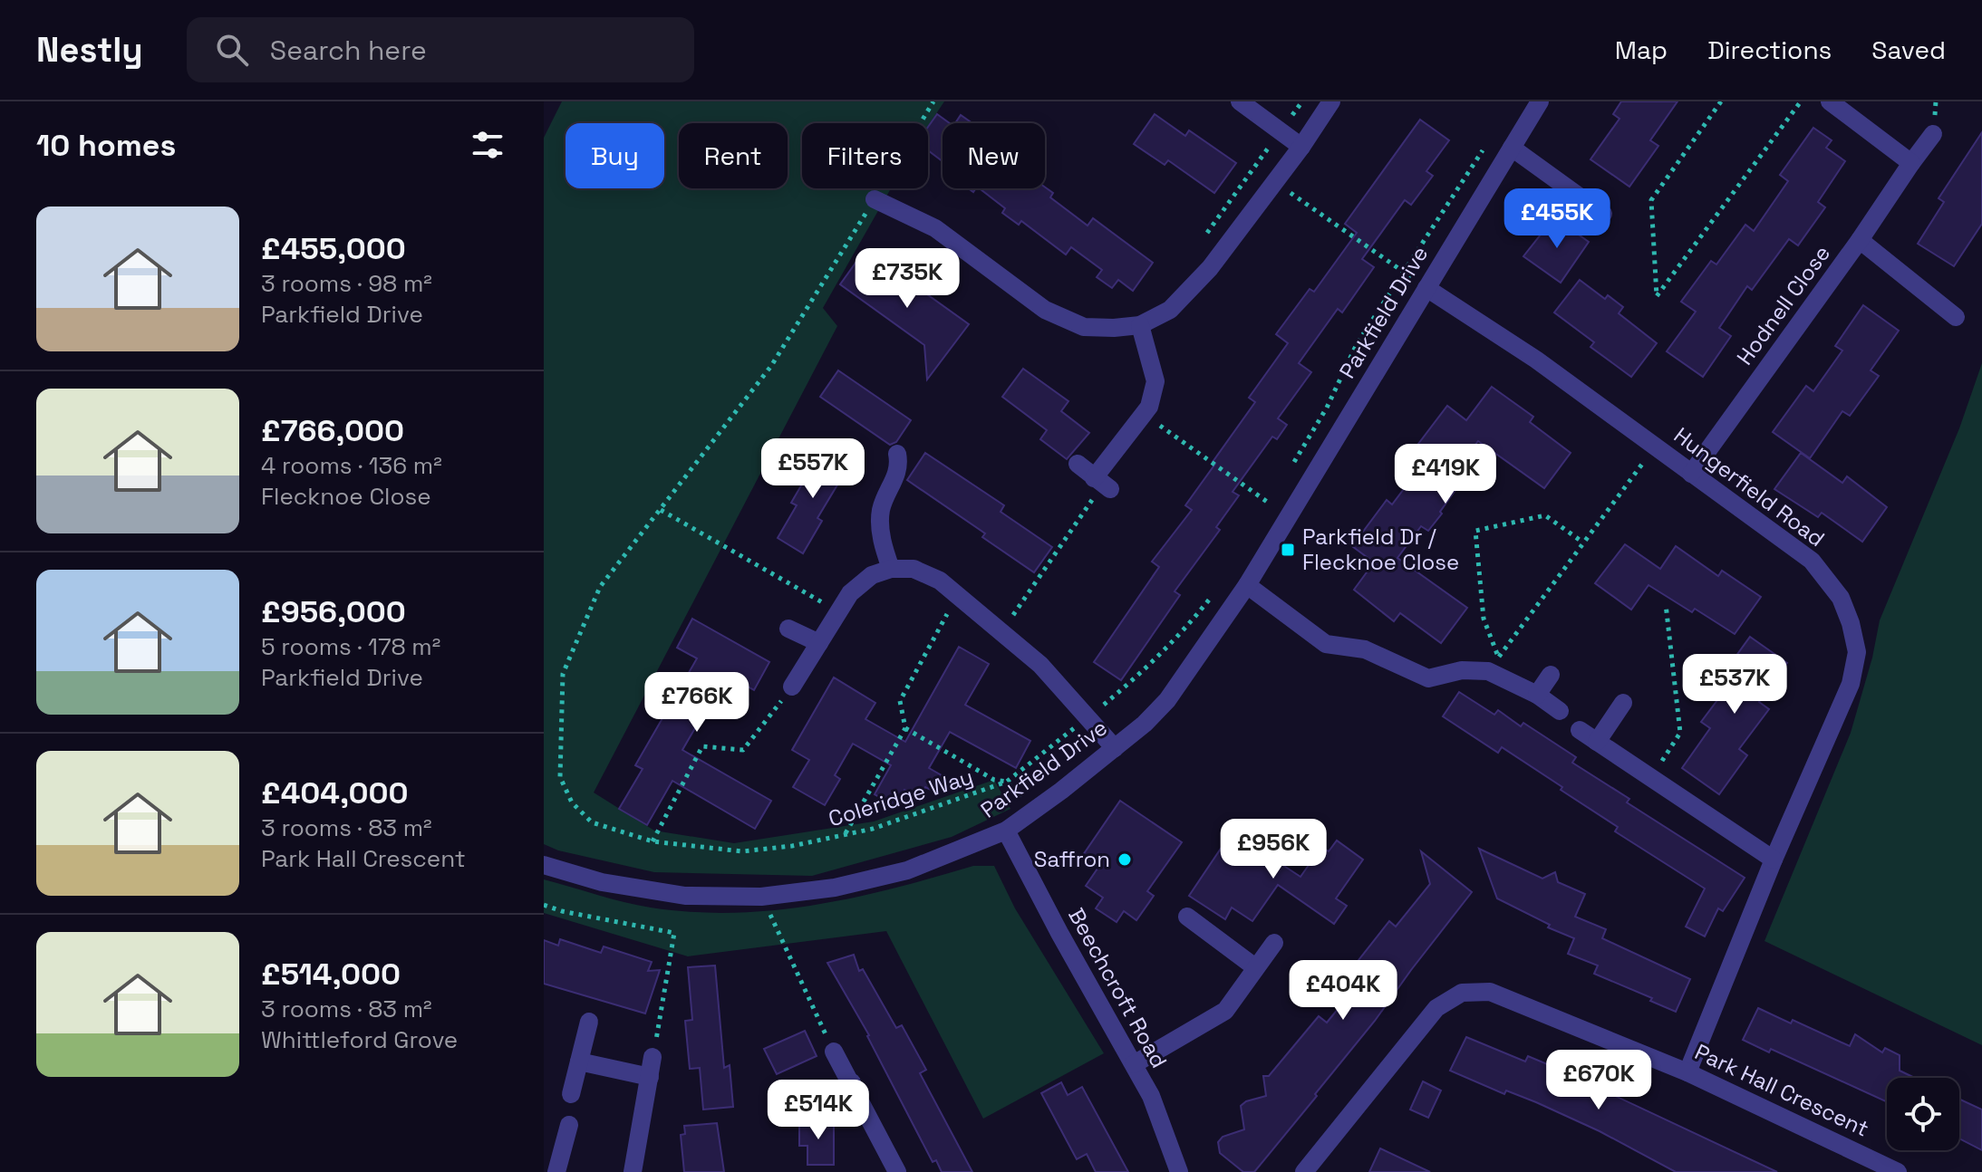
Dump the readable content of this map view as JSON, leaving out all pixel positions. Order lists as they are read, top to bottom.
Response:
{
  "streets": {
    "street": [
      "Hodnell Close",
      "Parkfield Drive",
      "Hungerfield Road",
      "Beechcroft Road",
      "Park Hall Crescent"
    ],
    "path": ["Coleridge Way"]
  },
  "crossings": [
    ["Hodnell Close", "Hungerfield Road"],
    ["Parkfield Drive", "Hungerfield Road"],
    ["Parkfield Drive", "Beechcroft Road"],
    ["Hungerfield Road", "Park Hall Crescent"]
  ],
  "places": {
    "transit": ["Parkfield Dr / Flecknoe Close"],
    "other": ["Saffron"]
  },
  "page": {
    "header": "Nestly",
    "search": "Search here",
    "nav": ["Map", "Directions", "Saved"],
    "heading": "10 homes",
    "chip": [
      "Buy",
      "Rent",
      "Filters",
      "New"
    ],
    "list": [
      {
        "name": "£455,000",
        "note": "3 rooms · 98 m² · Parkfield Drive"
      },
      {
        "name": "£766,000",
        "note": "4 rooms · 136 m² · Flecknoe Close"
      },
      {
        "name": "£956,000",
        "note": "5 rooms · 178 m² · Parkfield Drive"
      },
      {
        "name": "£404,000",
        "note": "3 rooms · 83 m² · Park Hall Crescent"
      },
      {
        "name": "£514,000",
        "note": "3 rooms · 83 m² · Whittleford Grove"
      }
    ],
    "price": [
      "£455K",
      "£735K",
      "£557K",
      "£419K",
      "£537K",
      "£766K",
      "£956K",
      "£404K",
      "£670K",
      "£514K"
    ]
  }
}
